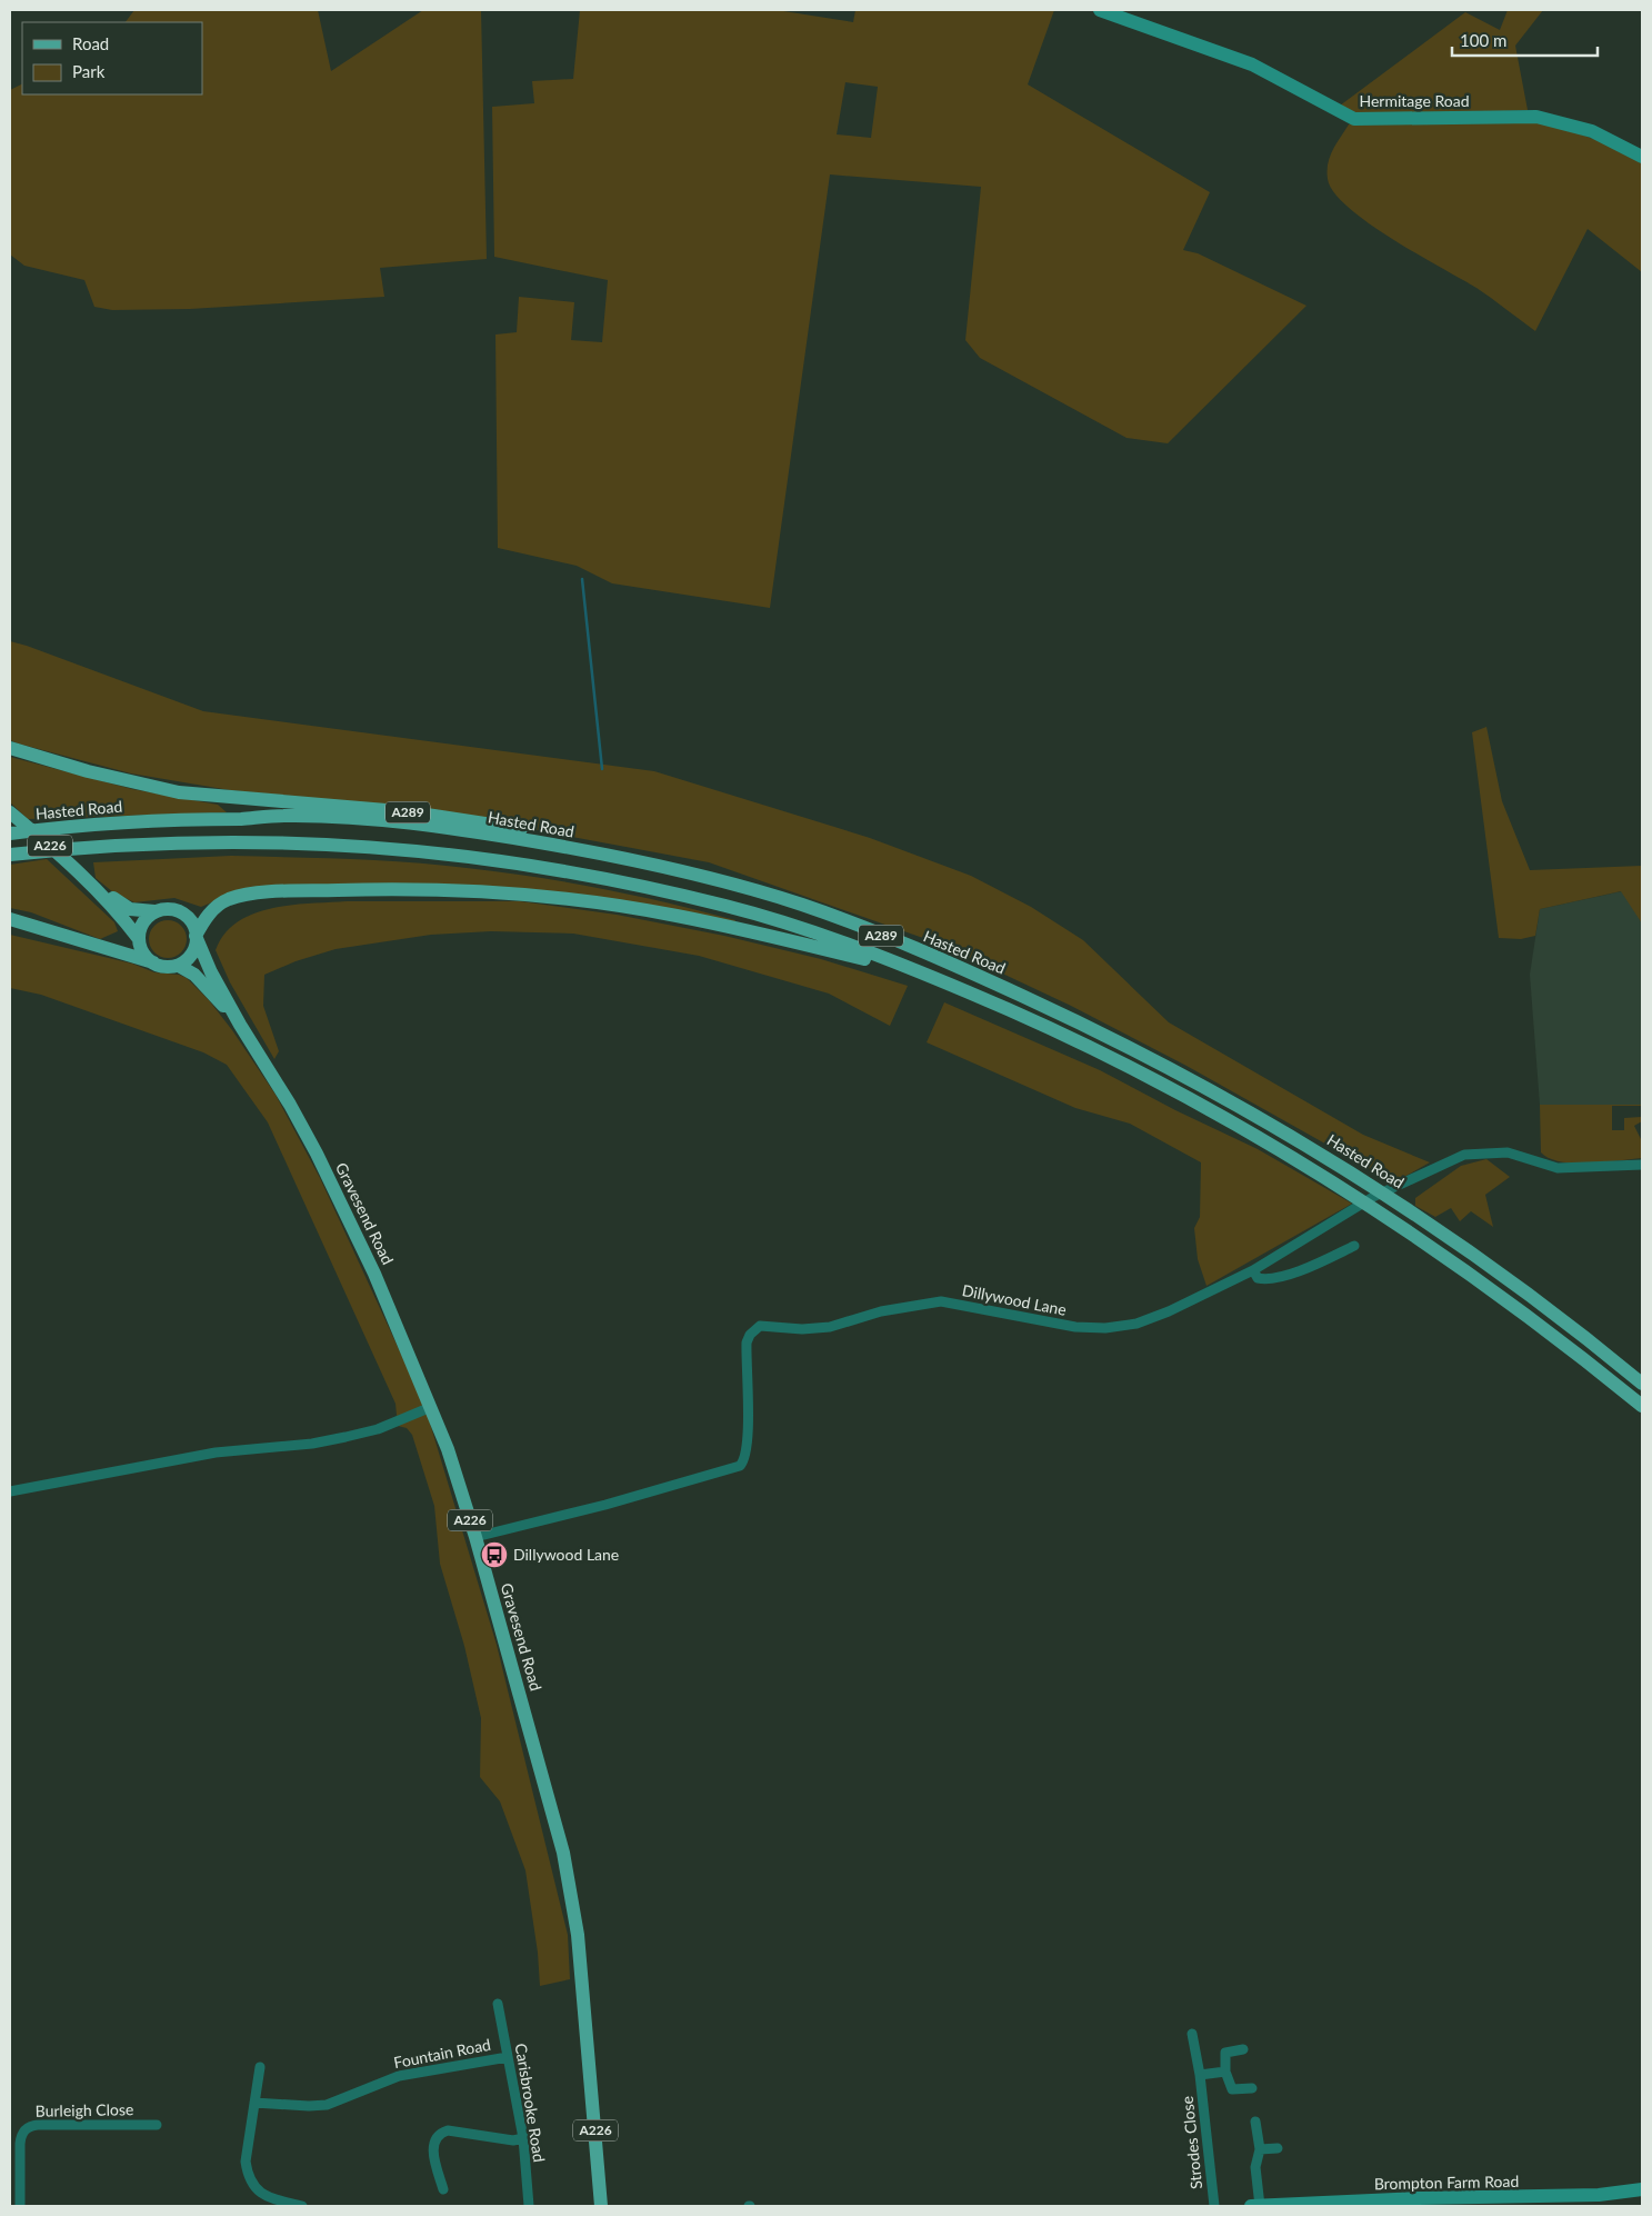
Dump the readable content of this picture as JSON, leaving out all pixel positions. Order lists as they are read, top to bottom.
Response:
{
  "streets": {
    "main road": [
      "Hasted Road",
      "A289",
      "A226",
      "Gravesend Road"
    ],
    "street": [
      "Hermitage Road",
      "Dillywood Lane",
      "Fountain Road",
      "Carisbrooke Road",
      "Burleigh Close",
      "Strodes Close",
      "Brompton Farm Road"
    ]
  },
  "crossings": [
    ["Hasted Road", "A289"],
    ["A289", "A226"],
    ["A289", "Gravesend Road"],
    ["A226", "Gravesend Road"],
    ["Gravesend Road", "Dillywood Lane"],
    ["Fountain Road", "Carisbrooke Road"]
  ],
  "places": {
    "bus stop": ["Dillywood Lane"]
  },
  "legend": ["Road", "Park"],
  "scale_bar": "100 m"
}
